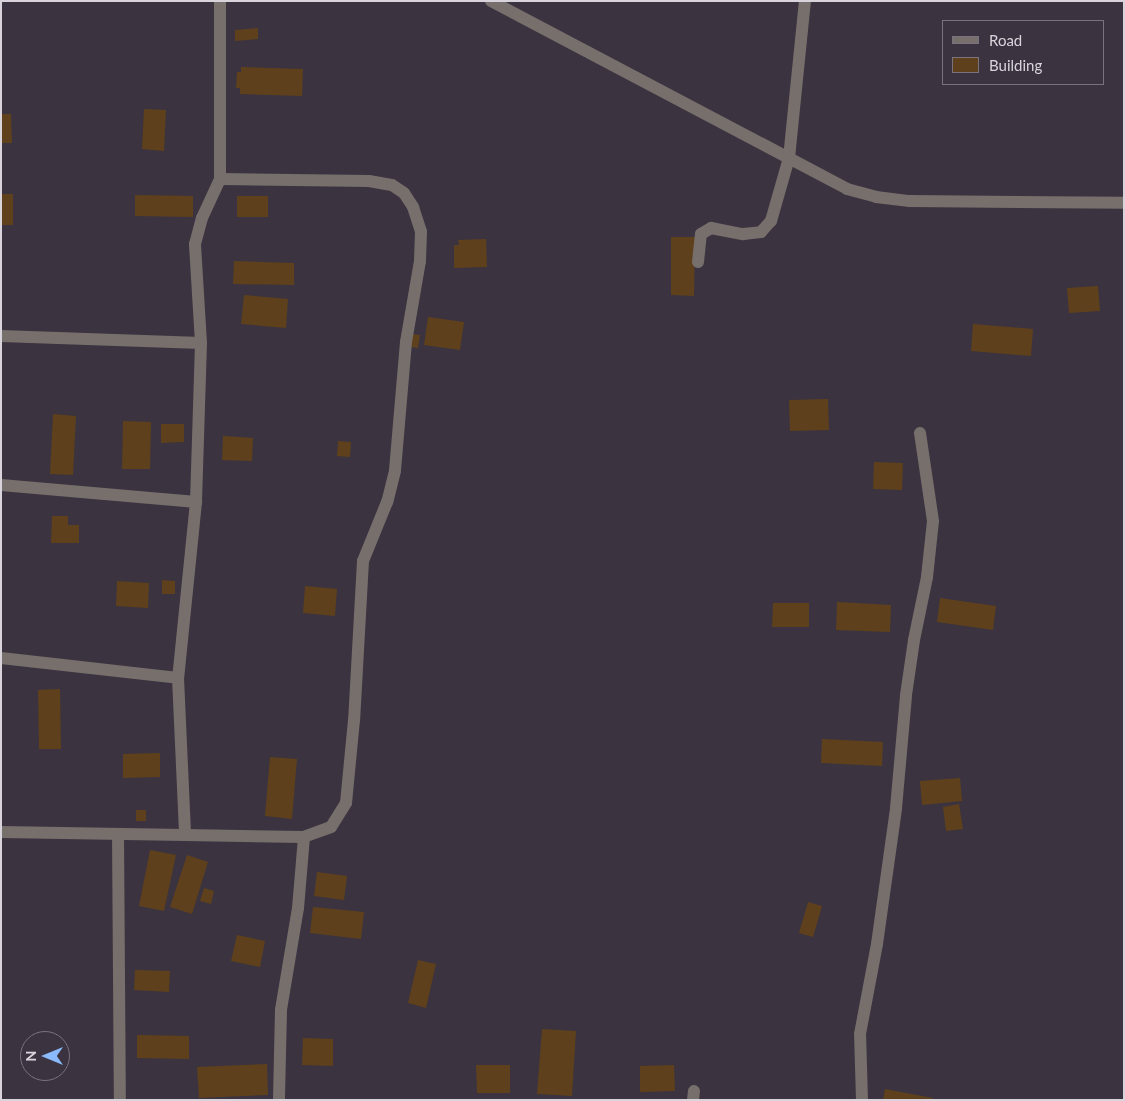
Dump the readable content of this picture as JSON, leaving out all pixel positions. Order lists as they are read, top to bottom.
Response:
{
  "legend": ["Road", "Building"],
  "north": "left"
}
